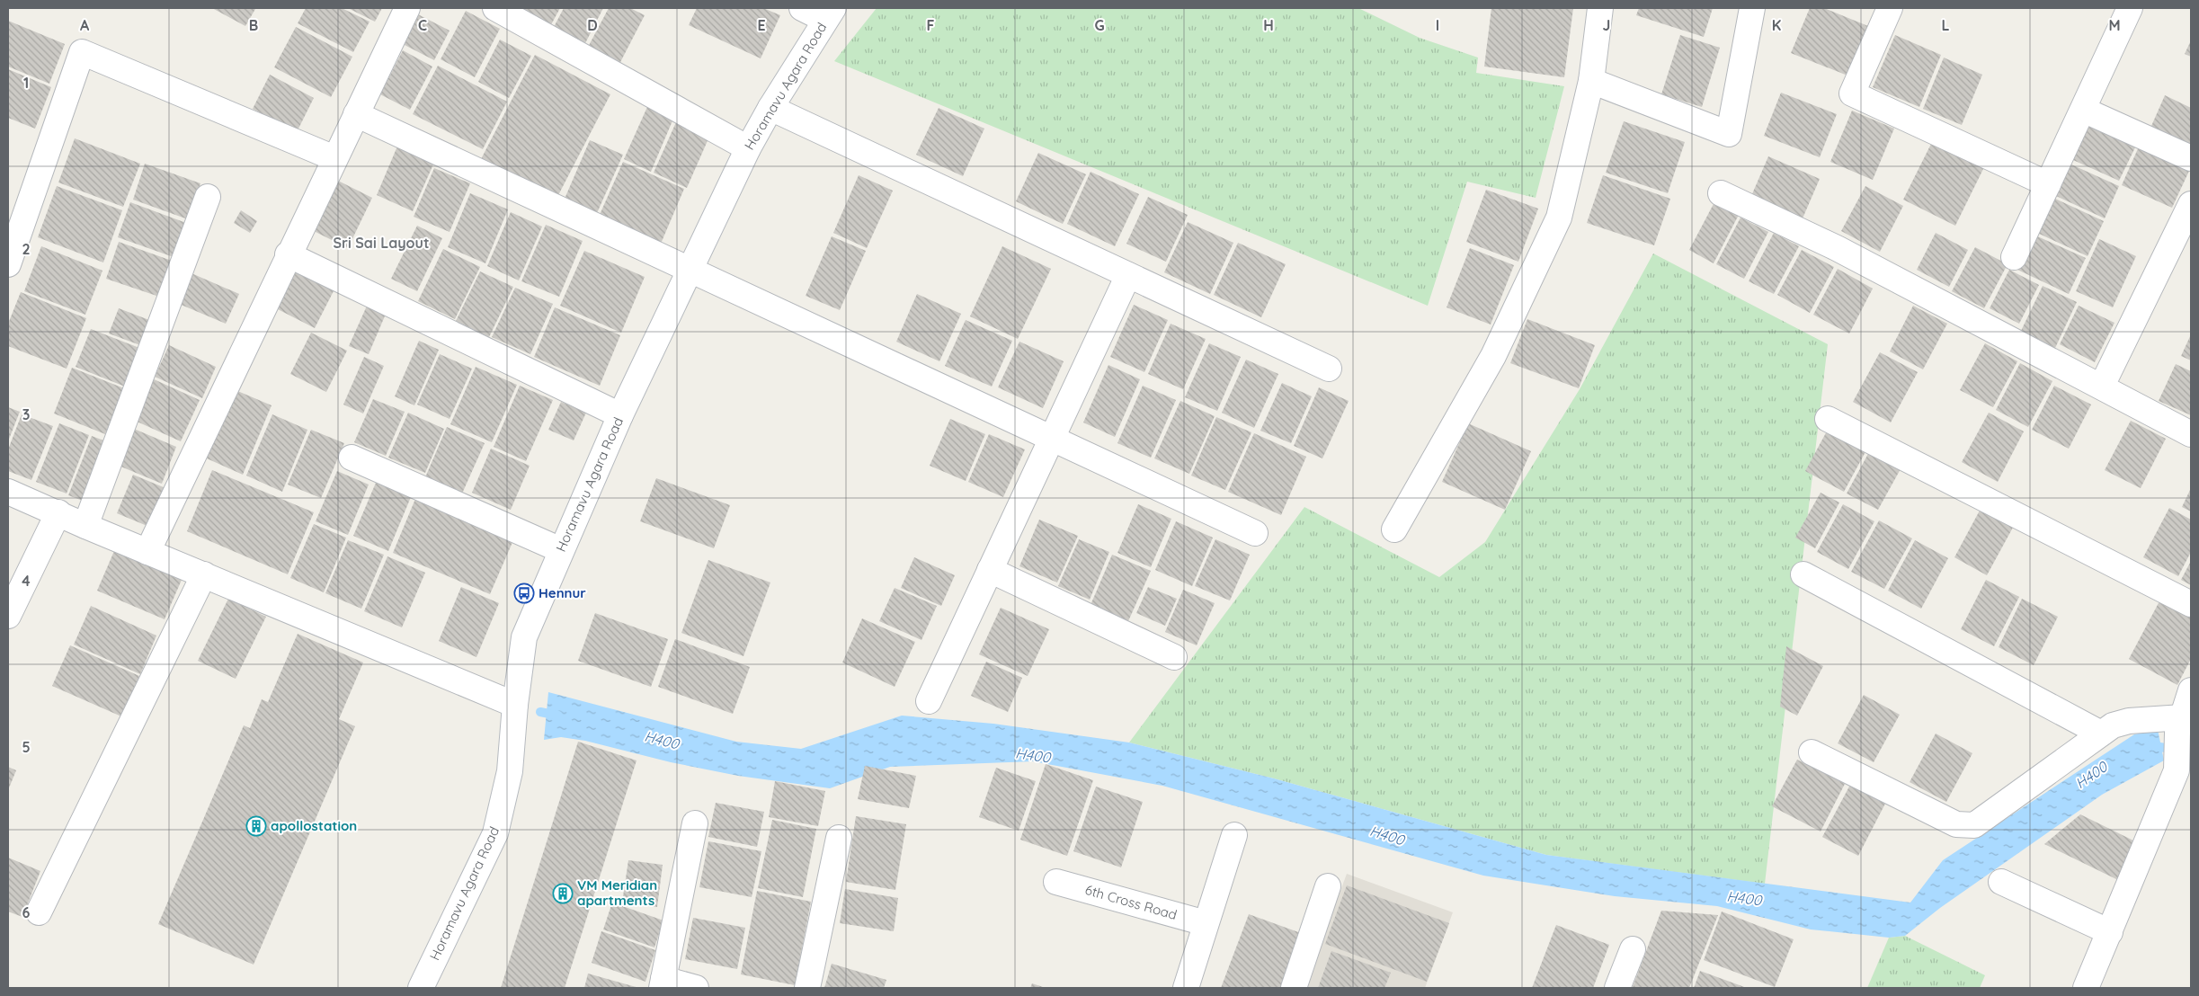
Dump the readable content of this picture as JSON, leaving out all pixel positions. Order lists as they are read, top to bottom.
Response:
{
  "streets": {
    "street": ["Horamavu Agara Road", "6th Cross Road"]
  },
  "districts": ["Sri Sai Layout"],
  "water": ["H400"],
  "places": {
    "bus stop": ["Hennur"],
    "building": ["apollostation", "VM Meridian apartments"]
  },
  "grid": {
    "columns": [
      "A",
      "B",
      "C",
      "D",
      "E",
      "F",
      "G",
      "H",
      "I",
      "J",
      "K",
      "L",
      "M"
    ],
    "rows": [
      "1",
      "2",
      "3",
      "4",
      "5",
      "6"
    ]
  }
}
